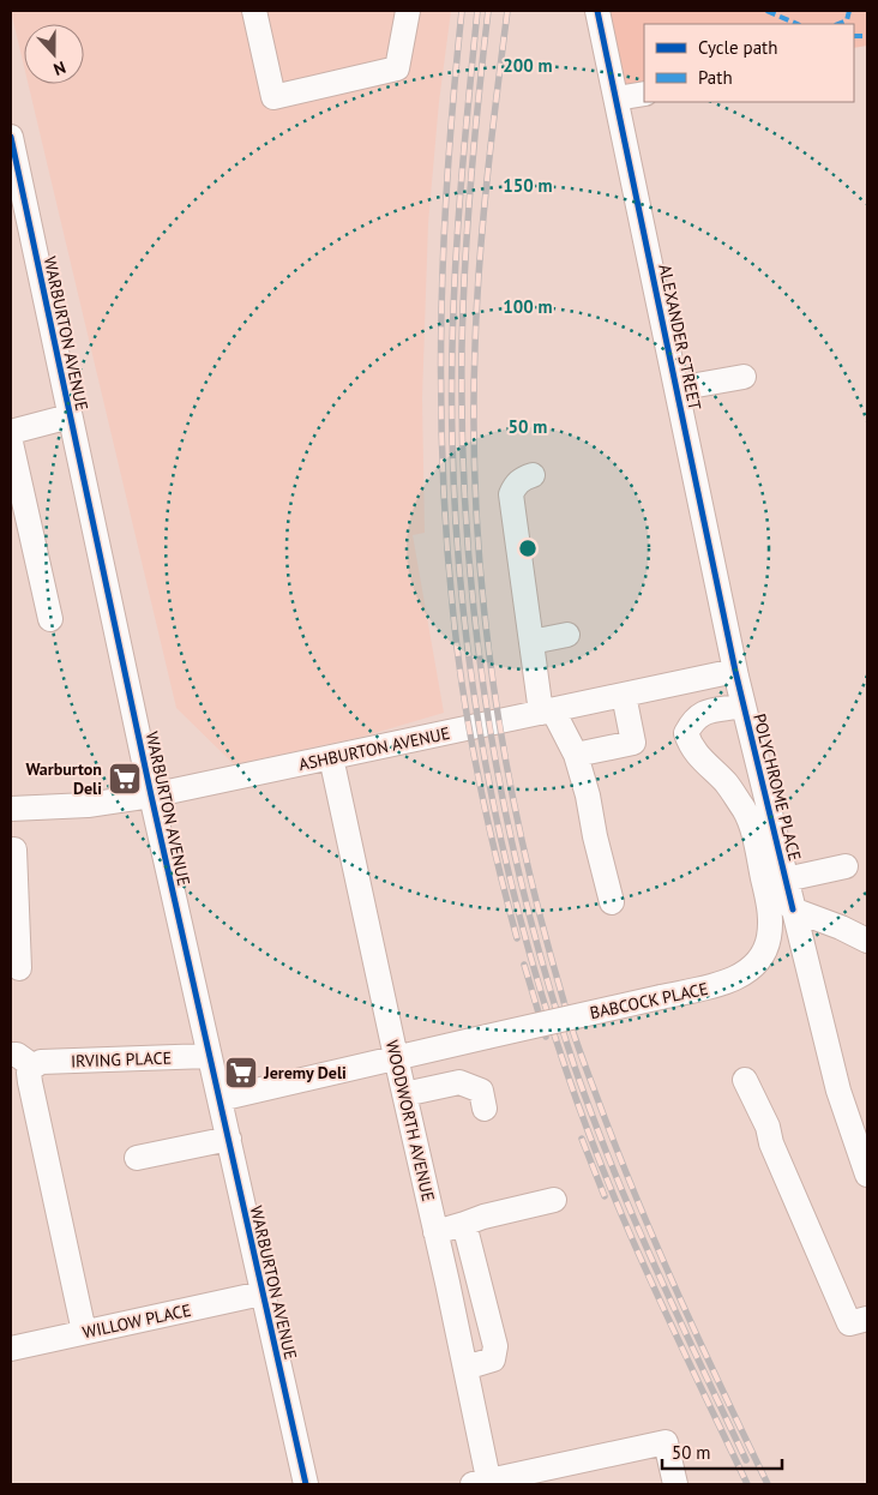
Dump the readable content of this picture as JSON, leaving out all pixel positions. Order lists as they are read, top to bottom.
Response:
{
  "streets": {
    "street": [
      "WARBURTON AVENUE",
      "ALEXANDER STREET",
      "ASHBURTON AVENUE",
      "POLYCHROME PLACE",
      "BABCOCK PLACE",
      "IRVING PLACE",
      "WOODWORTH AVENUE",
      "WILLOW PLACE"
    ]
  },
  "crossings": [
    ["WARBURTON AVENUE", "ASHBURTON AVENUE"],
    ["WARBURTON AVENUE", "BABCOCK PLACE"],
    ["WARBURTON AVENUE", "IRVING PLACE"],
    ["WARBURTON AVENUE", "WILLOW PLACE"],
    ["ALEXANDER STREET", "ASHBURTON AVENUE"],
    ["ALEXANDER STREET", "POLYCHROME PLACE"],
    ["ASHBURTON AVENUE", "POLYCHROME PLACE"],
    ["ASHBURTON AVENUE", "WOODWORTH AVENUE"],
    ["POLYCHROME PLACE", "BABCOCK PLACE"],
    ["BABCOCK PLACE", "WOODWORTH AVENUE"]
  ],
  "places": {
    "supermarket": ["Warburton Deli", "Jeremy Deli"]
  },
  "legend": ["Cycle path", "Path"],
  "scale_bar": "50 m",
  "north": "bottom",
  "rings": [
    "200 m",
    "150 m",
    "100 m",
    "50 m"
  ]
}
